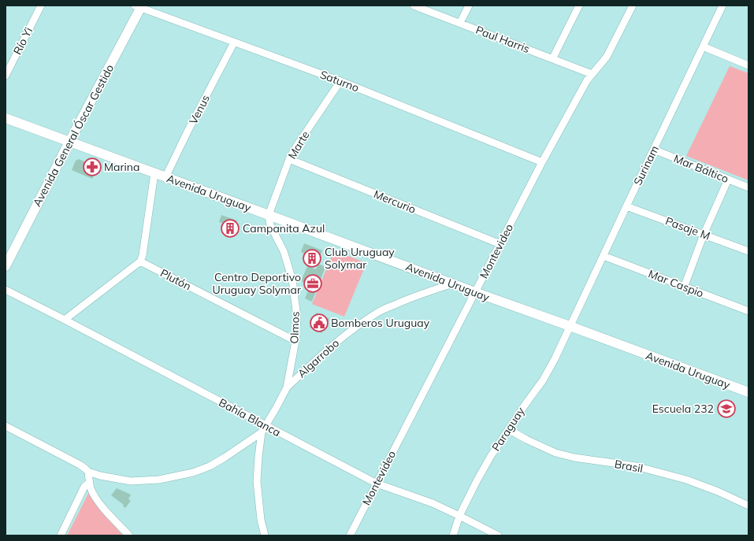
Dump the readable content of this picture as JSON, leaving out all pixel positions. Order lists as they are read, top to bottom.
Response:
{
  "streets": {
    "street": [
      "Paul Harris",
      "Río Yi",
      "Saturno",
      "Venus",
      "Avenida General Óscar Gestido",
      "Marte",
      "Surinam",
      "Mar Báltico",
      "Avenida Uruguay",
      "Mercurio",
      "Pasaje M",
      "Montevideo",
      "Plutón",
      "Mar Caspio",
      "Olmos",
      "Algarrobo",
      "Bahía Blanca",
      "Paraguay",
      "Brasil"
    ]
  },
  "crossings": [
    ["Paul Harris", "Montevideo"],
    ["Saturno", "Venus"],
    ["Saturno", "Avenida General Óscar Gestido"],
    ["Saturno", "Marte"],
    ["Saturno", "Montevideo"],
    ["Venus", "Avenida Uruguay"],
    ["Avenida General Óscar Gestido", "Avenida Uruguay"],
    ["Marte", "Avenida Uruguay"],
    ["Marte", "Mercurio"],
    ["Marte", "Olmos"],
    ["Surinam", "Mar Báltico"],
    ["Surinam", "Avenida Uruguay"],
    ["Surinam", "Pasaje M"],
    ["Surinam", "Mar Caspio"],
    ["Surinam", "Paraguay"],
    ["Avenida Uruguay", "Montevideo"],
    ["Avenida Uruguay", "Olmos"],
    ["Avenida Uruguay", "Algarrobo"],
    ["Avenida Uruguay", "Paraguay"],
    ["Mercurio", "Montevideo"],
    ["Montevideo", "Bahía Blanca"],
    ["Plutón", "Olmos"],
    ["Olmos", "Algarrobo"],
    ["Bahía Blanca", "Paraguay"],
    ["Paraguay", "Brasil"]
  ],
  "places": {
    "pharmacy": ["Marina"],
    "building": ["Campanita Azul", "Club Uruguay Solymar"],
    "office": ["Centro Deportivo Uruguay Solymar"],
    "public building": ["Bomberos Uruguay"],
    "school or university": ["Escuela 232"]
  }
}
